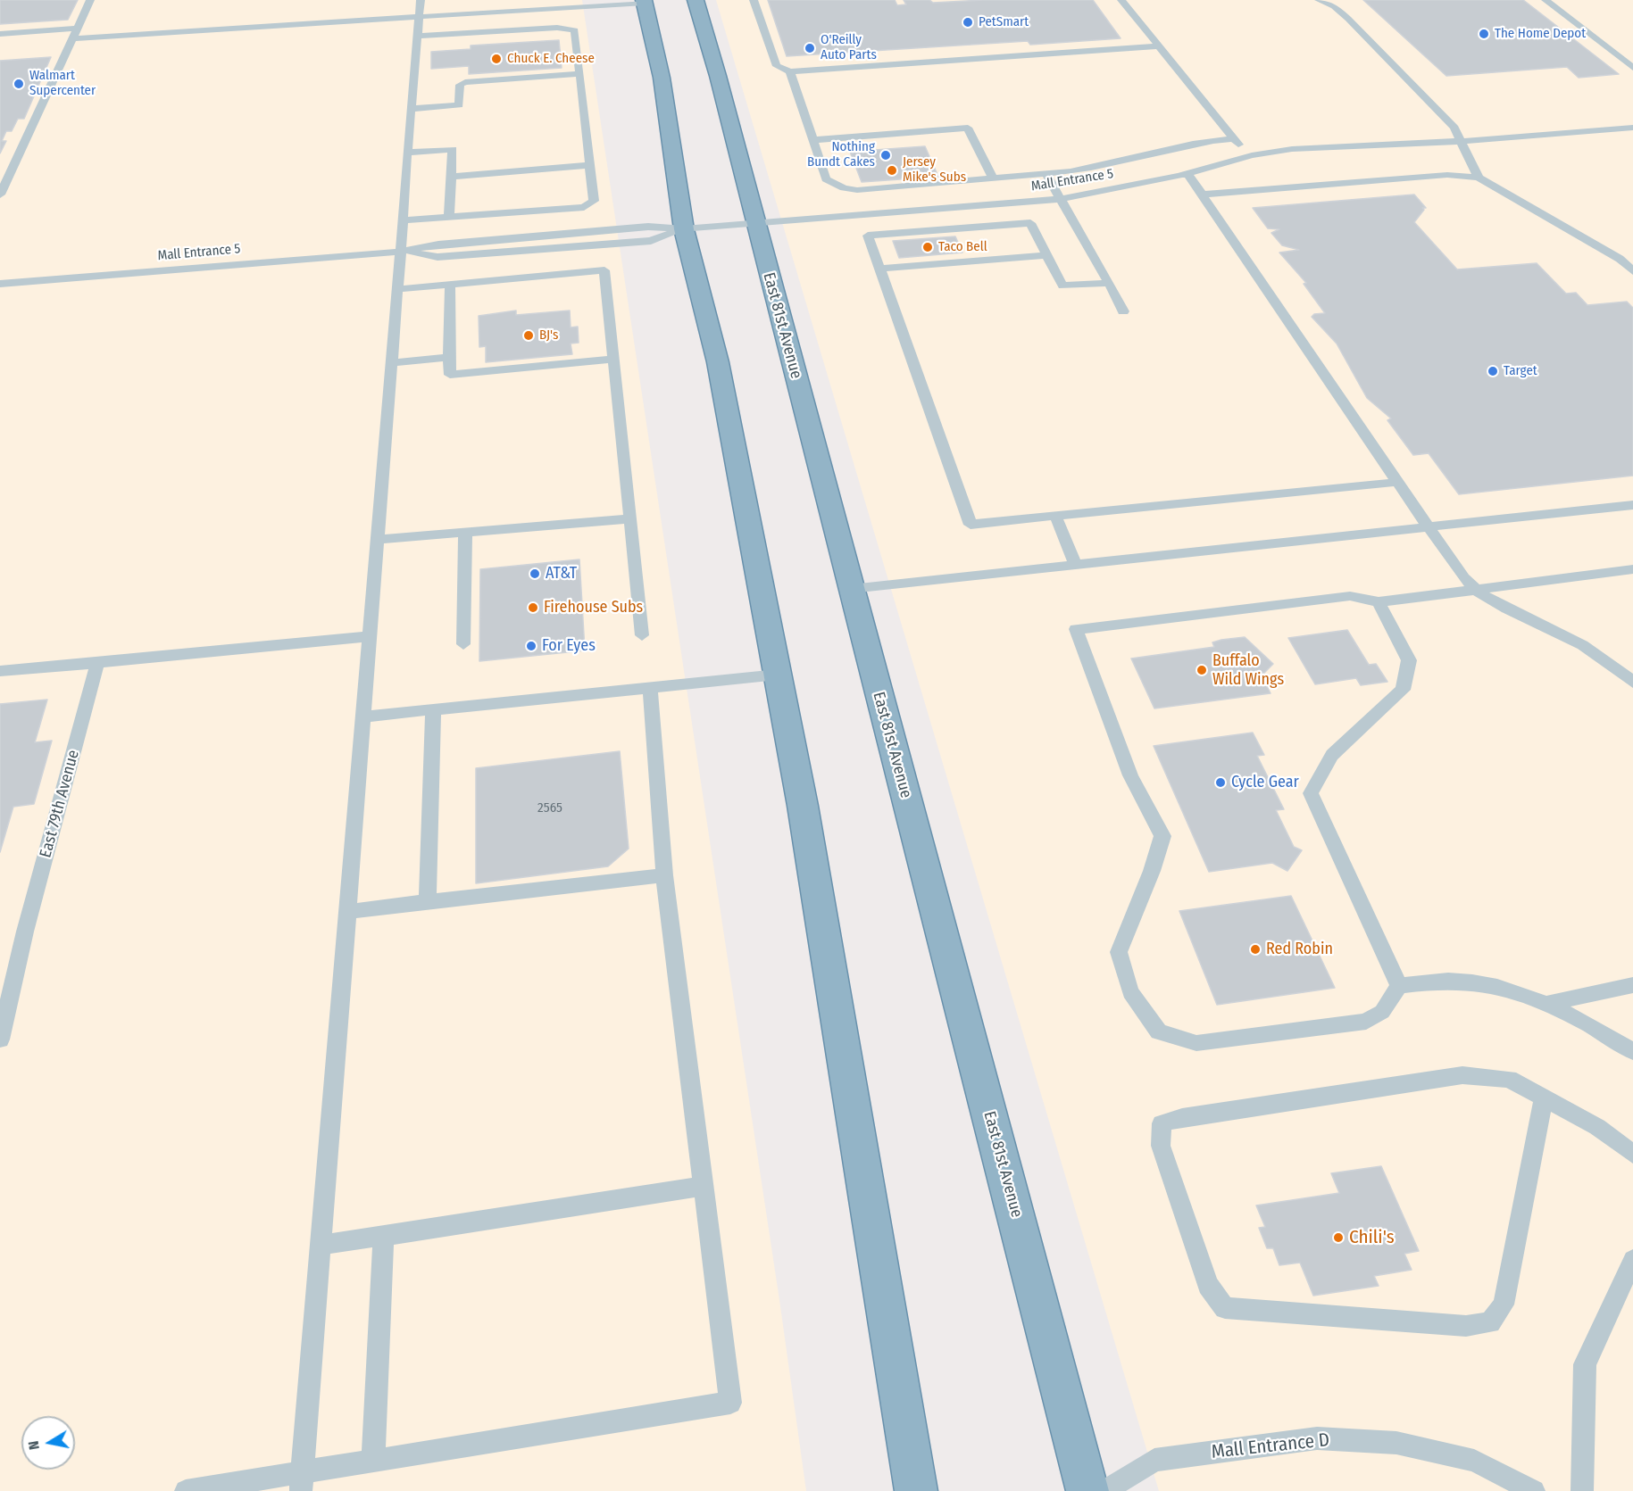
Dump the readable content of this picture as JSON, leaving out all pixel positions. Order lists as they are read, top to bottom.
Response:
{
  "streets": {
    "highway": ["East 81st Avenue"],
    "lane": ["Mall Entrance 5", "East 79th Avenue", "Mall Entrance D"]
  },
  "crossings": [
    ["Mall Entrance 5", "East 81st Avenue"]
  ],
  "places": [
    "PetSmart",
    "The Home Depot",
    "O'Reilly Auto Parts",
    "Chuck E. Cheese",
    "Walmart Supercenter",
    "Nothing Bundt Cakes",
    "Jersey Mike's Subs",
    "Taco Bell",
    "BJ's",
    "Target",
    "AT&T",
    "Firehouse Subs",
    "For Eyes",
    "Buffalo Wild Wings",
    "Cycle Gear",
    "Red Robin",
    "Chili's"
  ],
  "house_numbers": ["2565"],
  "north": "left"
}
